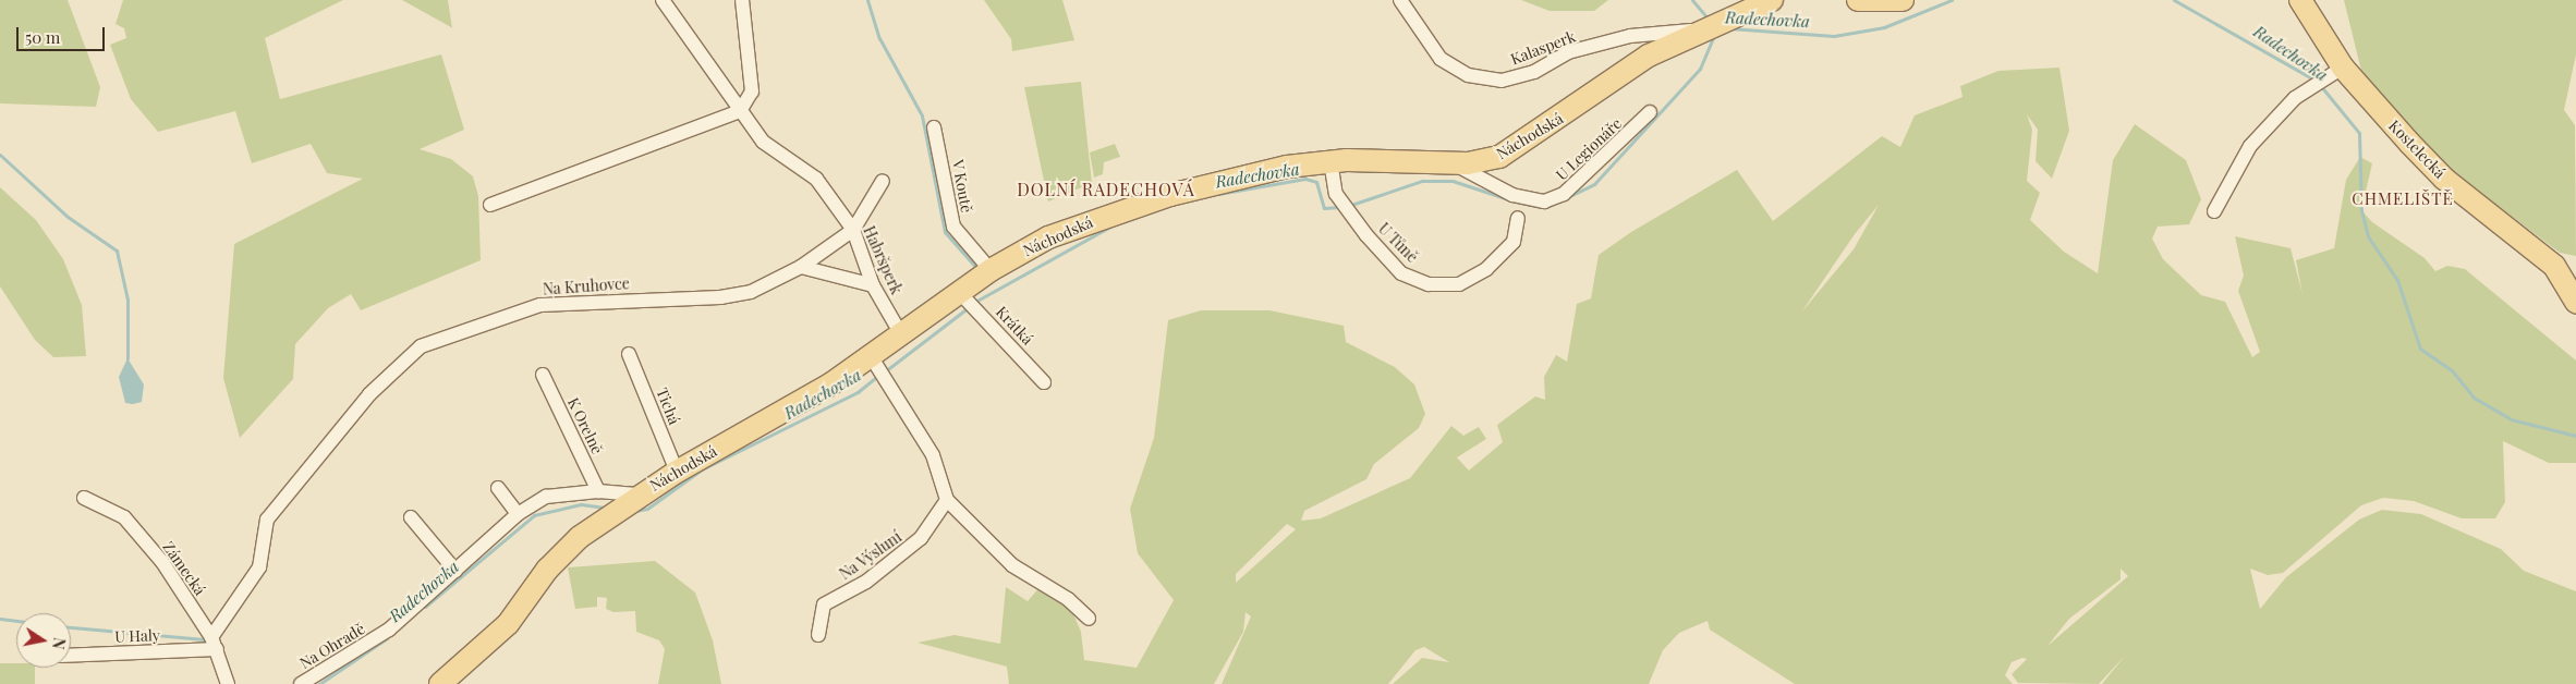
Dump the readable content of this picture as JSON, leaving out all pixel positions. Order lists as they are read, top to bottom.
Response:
{
  "streets": {
    "main road": ["Náchodská", "Kostelecká"],
    "street": [
      "Kalasperk",
      "U Legionáře",
      "V Koutě",
      "U Tůně",
      "Habršperk",
      "Na Kruhovce",
      "Krátká",
      "Tichá",
      "K Orelně",
      "Na Výsluní",
      "Zámecká",
      "U Haly",
      "Na Ohradě"
    ]
  },
  "crossings": [
    ["Kalasperk", "Náchodská"],
    ["Náchodská", "U Legionáře"],
    ["Náchodská", "V Koutě"],
    ["Náchodská", "U Tůně"],
    ["Náchodská", "Habršperk"],
    ["Náchodská", "Krátká"],
    ["Náchodská", "Tichá"],
    ["Náchodská", "Na Ohradě"],
    ["Habršperk", "Na Kruhovce"],
    ["Na Kruhovce", "Zámecká"],
    ["Na Kruhovce", "U Haly"],
    ["K Orelně", "Na Ohradě"],
    ["Zámecká", "U Haly"]
  ],
  "districts": ["DOLNÍ RADECHOVÁ", "CHMELIŠTĚ"],
  "water": ["Radechovka"],
  "scale_bar": "50 m",
  "north": "right"
}
